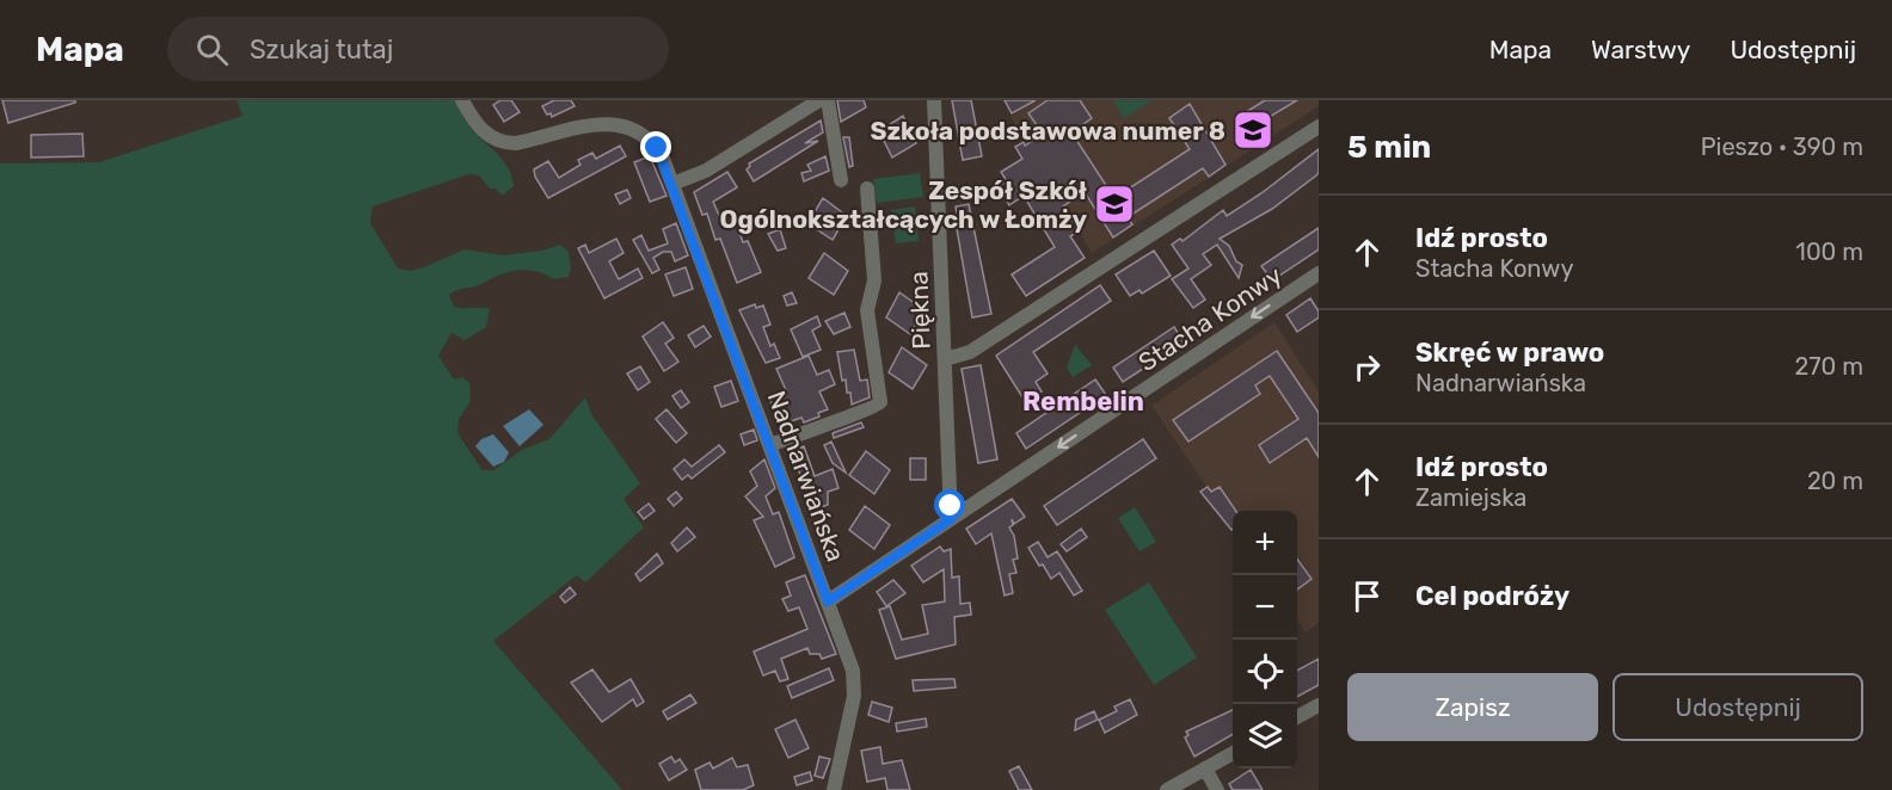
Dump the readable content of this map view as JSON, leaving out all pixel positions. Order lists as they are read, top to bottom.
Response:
{
  "streets": {
    "street": ["Piękna", "Stacha Konwy", "Nadnarwiańska"]
  },
  "crossings": [
    ["Piękna", "Stacha Konwy"],
    ["Stacha Konwy", "Nadnarwiańska"]
  ],
  "districts": ["Rembelin"],
  "places": {
    "school or university": ["Szkoła podstawowa numer 8", "Zespół Szkół Ogólnokształcących w Łomży"]
  },
  "page": {
    "header": "Mapa",
    "search": "Szukaj tutaj",
    "nav": ["Mapa", "Warstwy", "Udostępnij"],
    "heading": ["5 min", "Pieszo · 390 m"],
    "list": [
      ["Idź prosto", "Stacha Konwy", "100 m"],
      ["Skręć w prawo", "Nadnarwiańska", "270 m"],
      ["Idź prosto", "Zamiejska", "20 m"],
      "Cel podróży"
    ],
    "map_buttons": ["+", "−"],
    "buttons": ["Zapisz", "Udostępnij"]
  }
}
